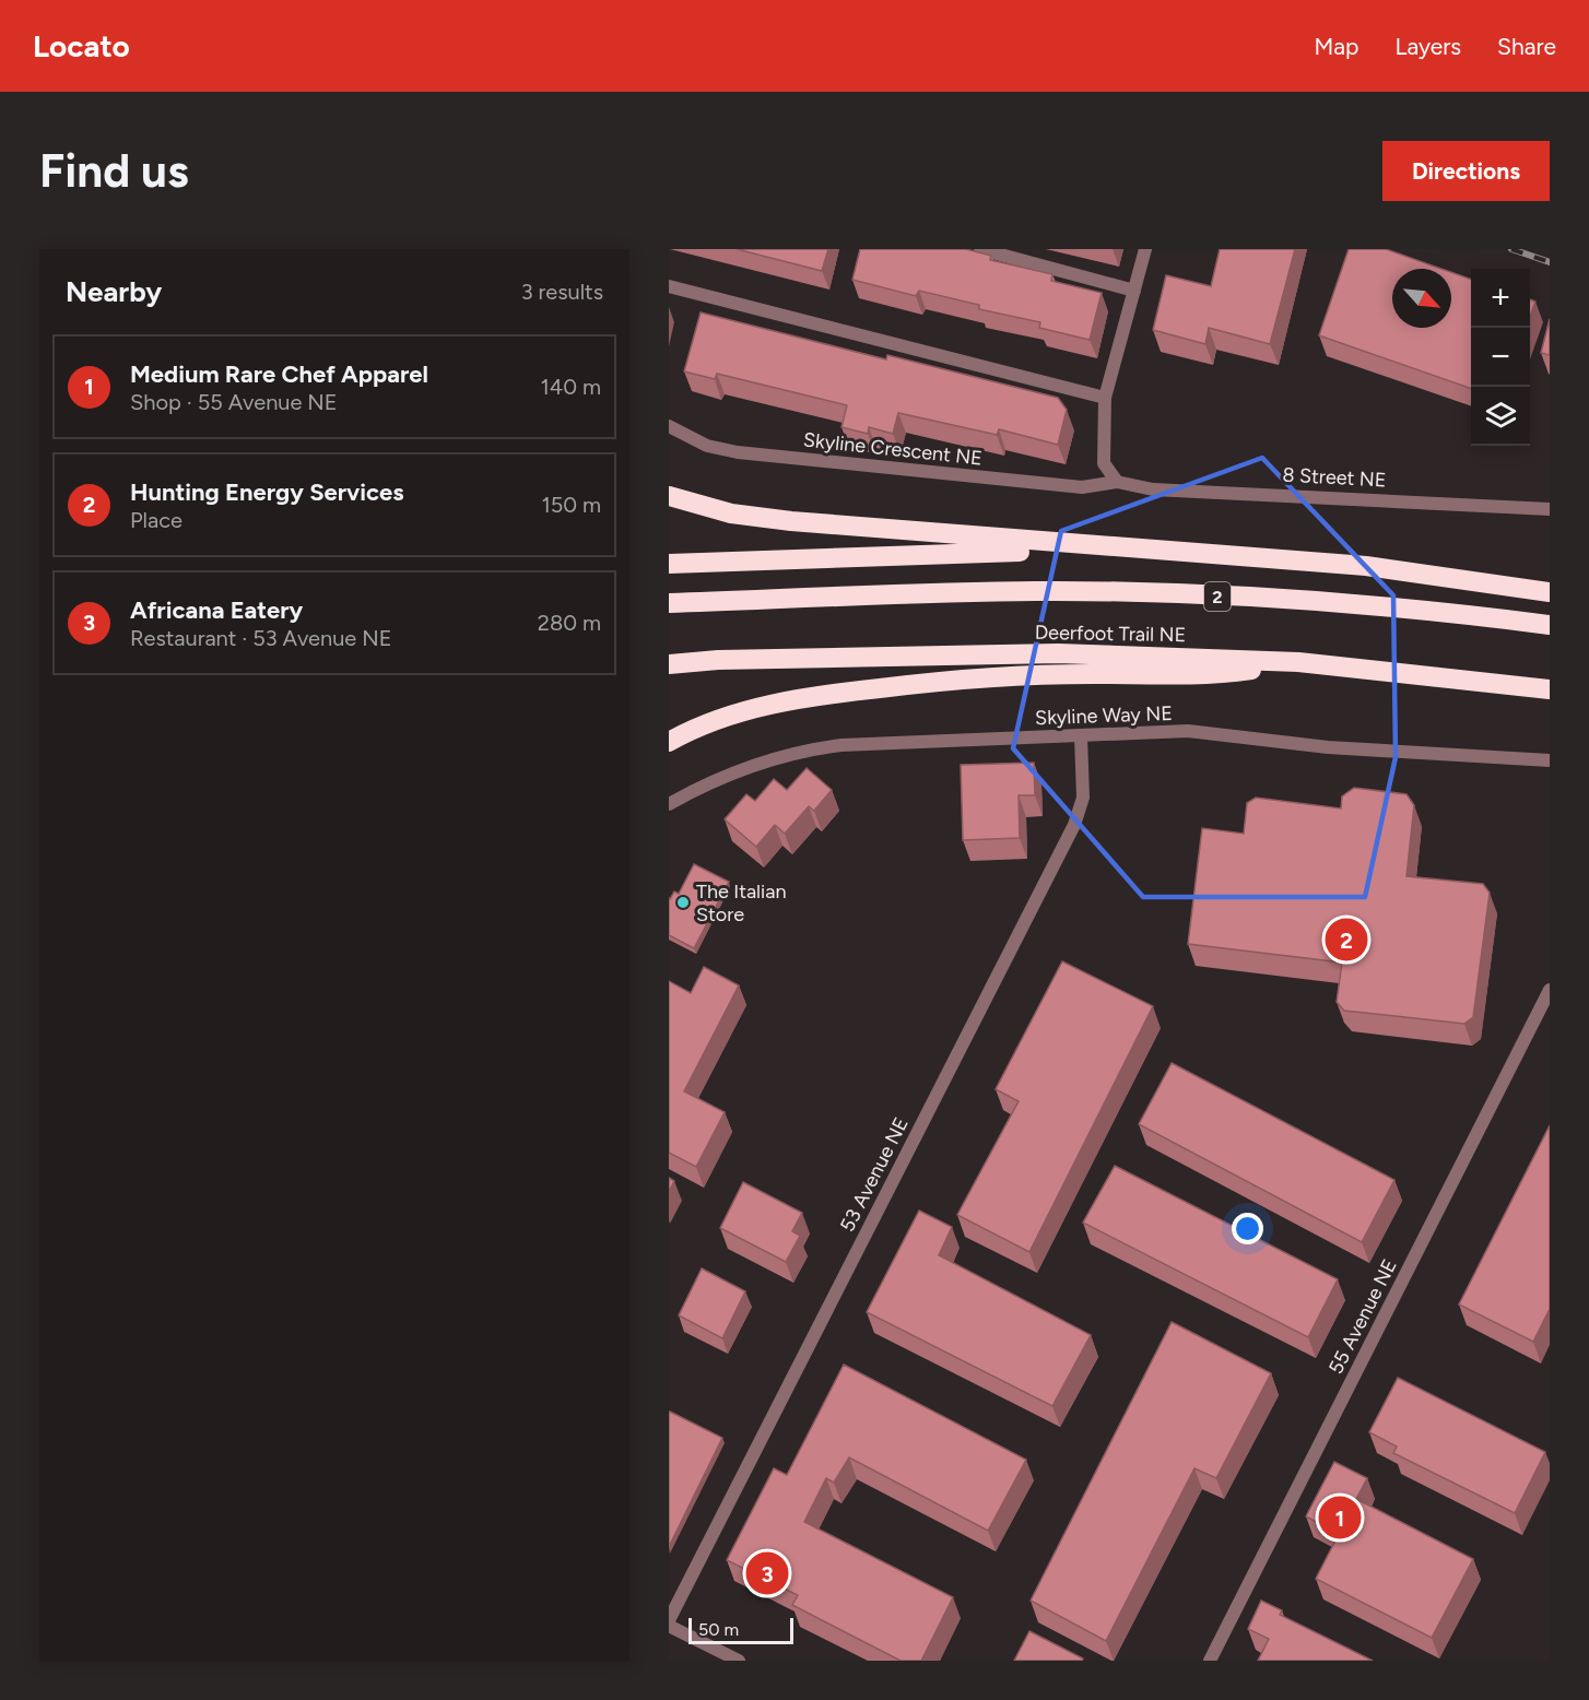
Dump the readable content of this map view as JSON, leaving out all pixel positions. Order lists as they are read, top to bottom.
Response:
{
  "streets": {
    "highway": ["2", "Deerfoot Trail NE"],
    "street": [
      "Skyline Crescent NE",
      "8 Street NE",
      "Skyline Way NE",
      "53 Avenue NE",
      "55 Avenue NE"
    ]
  },
  "crossings": [
    ["Skyline Crescent NE", "8 Street NE"],
    ["Skyline Way NE", "53 Avenue NE"]
  ],
  "places": ["The Italian Store"],
  "scale_bar": "50 m",
  "north": "bottom right",
  "page": {
    "header": "Locato",
    "nav": ["Map", "Layers", "Share"],
    "buttons": "Directions",
    "title": "Find us",
    "heading": ["Nearby", "3 results"],
    "map_buttons": ["+", "−"],
    "list": [
      {
        "mark": "1",
        "name": "Medium Rare Chef Apparel",
        "note": "Shop · 55 Avenue NE",
        "value": "140 m"
      },
      {
        "mark": "2",
        "name": "Hunting Energy Services",
        "note": "Place",
        "value": "150 m"
      },
      {
        "mark": "3",
        "name": "Africana Eatery",
        "note": "Restaurant · 53 Avenue NE",
        "value": "280 m"
      }
    ],
    "pins": ["2", "1", "3"],
    "scale": "50 m"
  }
}
